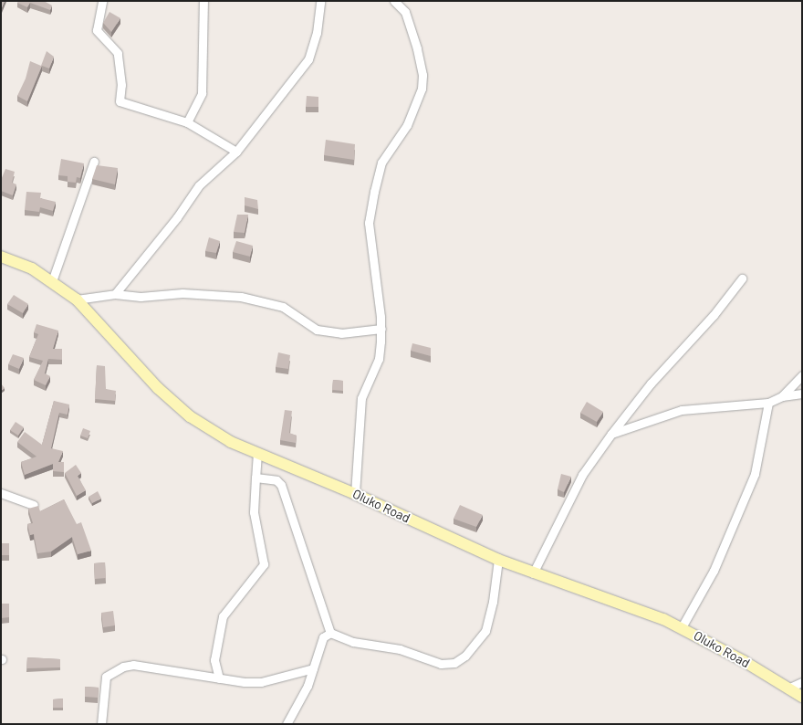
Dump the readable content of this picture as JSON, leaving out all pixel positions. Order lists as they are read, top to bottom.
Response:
{
  "streets": {
    "main road": ["Oluko Road"]
  }
}
